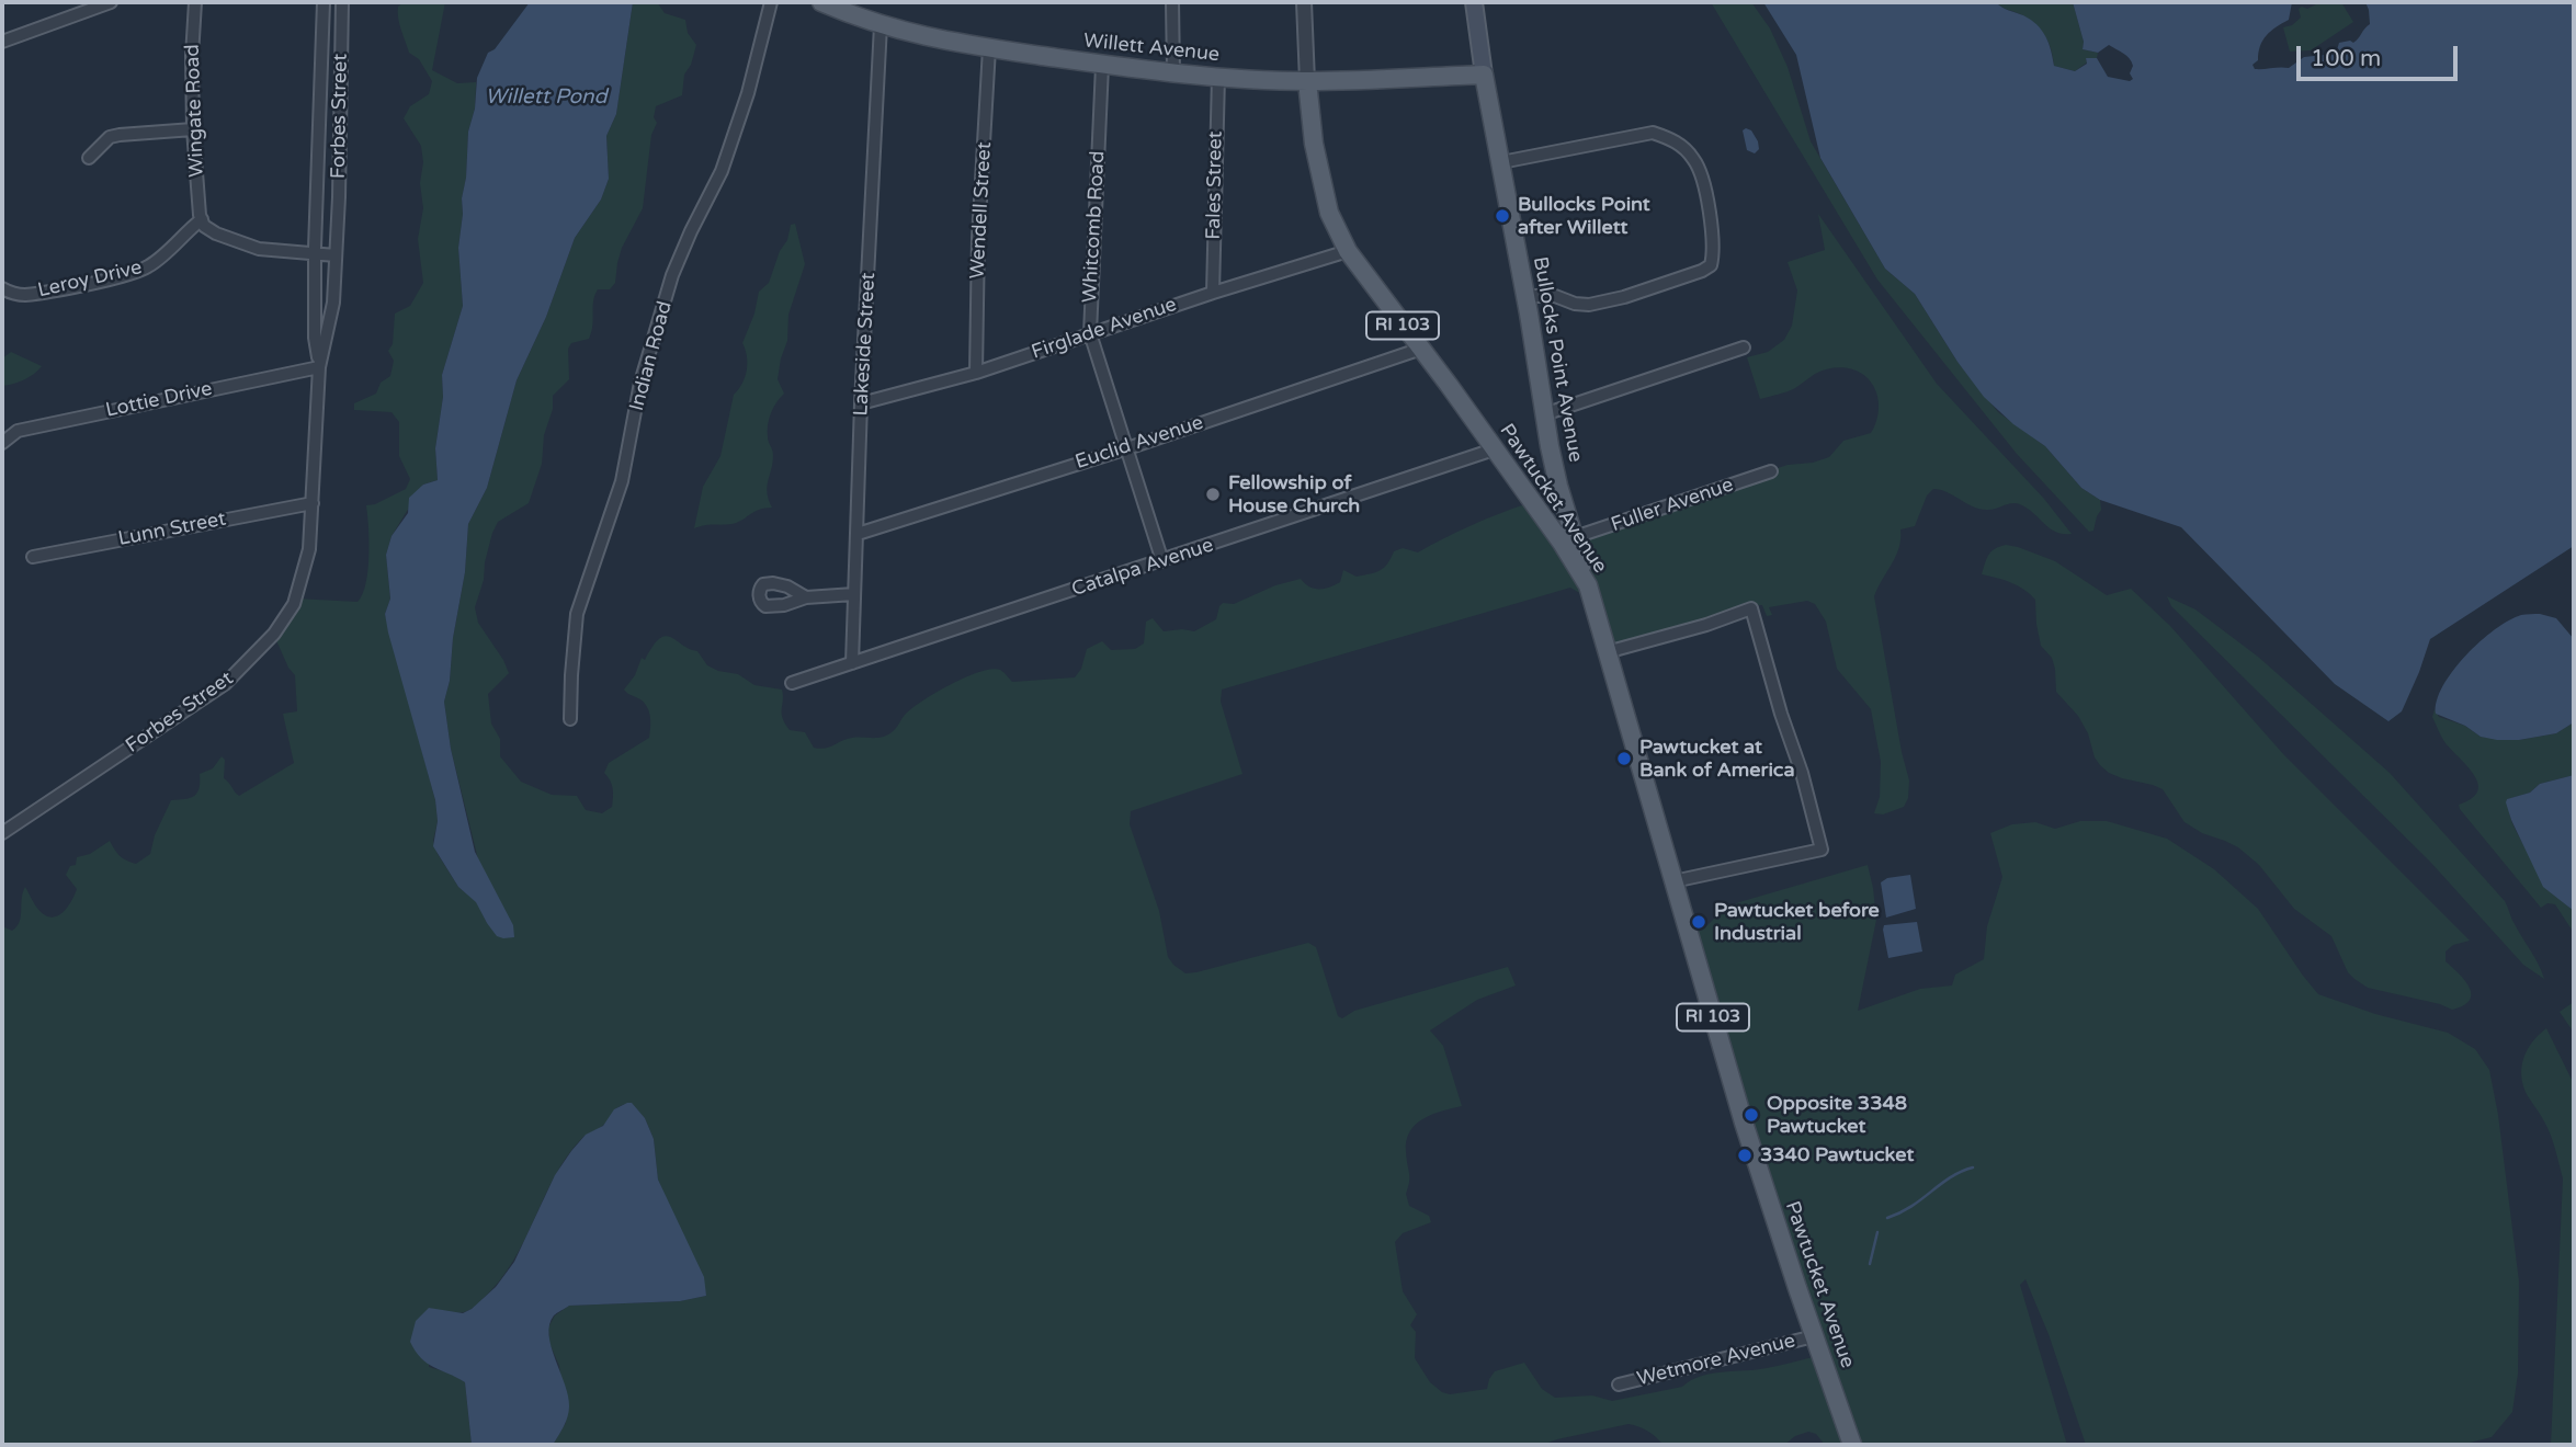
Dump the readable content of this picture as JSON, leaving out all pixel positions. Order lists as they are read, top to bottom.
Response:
{
  "streets": {
    "main road": [
      "Willett Avenue",
      "RI 103",
      "Bullocks Point Avenue",
      "Pawtucket Avenue"
    ],
    "street": [
      "Wingate Road",
      "Forbes Street",
      "Fales Street",
      "Wendell Street",
      "Whitcomb Road",
      "Leroy Drive",
      "Firglade Avenue",
      "Lakeside Street",
      "Indian Road",
      "Lottie Drive",
      "Euclid Avenue",
      "Fuller Avenue",
      "Lunn Street",
      "Catalpa Avenue",
      "Wetmore Avenue"
    ]
  },
  "crossings": [
    ["Willett Avenue", "Fales Street"],
    ["Willett Avenue", "Wendell Street"],
    ["Willett Avenue", "Whitcomb Road"],
    ["Willett Avenue", "Lakeside Street"],
    ["Willett Avenue", "Bullocks Point Avenue"],
    ["Willett Avenue", "Pawtucket Avenue"],
    ["Wingate Road", "Leroy Drive"],
    ["Forbes Street", "Lottie Drive"],
    ["Forbes Street", "Lunn Street"],
    ["Fales Street", "Firglade Avenue"],
    ["Wendell Street", "Firglade Avenue"],
    ["Whitcomb Road", "Firglade Avenue"],
    ["Whitcomb Road", "Euclid Avenue"],
    ["Whitcomb Road", "Catalpa Avenue"],
    ["Firglade Avenue", "Lakeside Street"],
    ["Firglade Avenue", "Pawtucket Avenue"],
    ["Lakeside Street", "Euclid Avenue"],
    ["Lakeside Street", "Catalpa Avenue"],
    ["Bullocks Point Avenue", "Pawtucket Avenue"],
    ["Bullocks Point Avenue", "Fuller Avenue"],
    ["Euclid Avenue", "Pawtucket Avenue"],
    ["Pawtucket Avenue", "Fuller Avenue"],
    ["Pawtucket Avenue", "Catalpa Avenue"],
    ["Pawtucket Avenue", "Wetmore Avenue"]
  ],
  "water": ["Willett Pond"],
  "places": [
    "Bullocks Point after Willett",
    "Fellowship of House Church",
    "Pawtucket at Bank of America",
    "Pawtucket before Industrial",
    "Opposite 3348 Pawtucket",
    "3340 Pawtucket"
  ],
  "scale_bar": "100 m"
}
